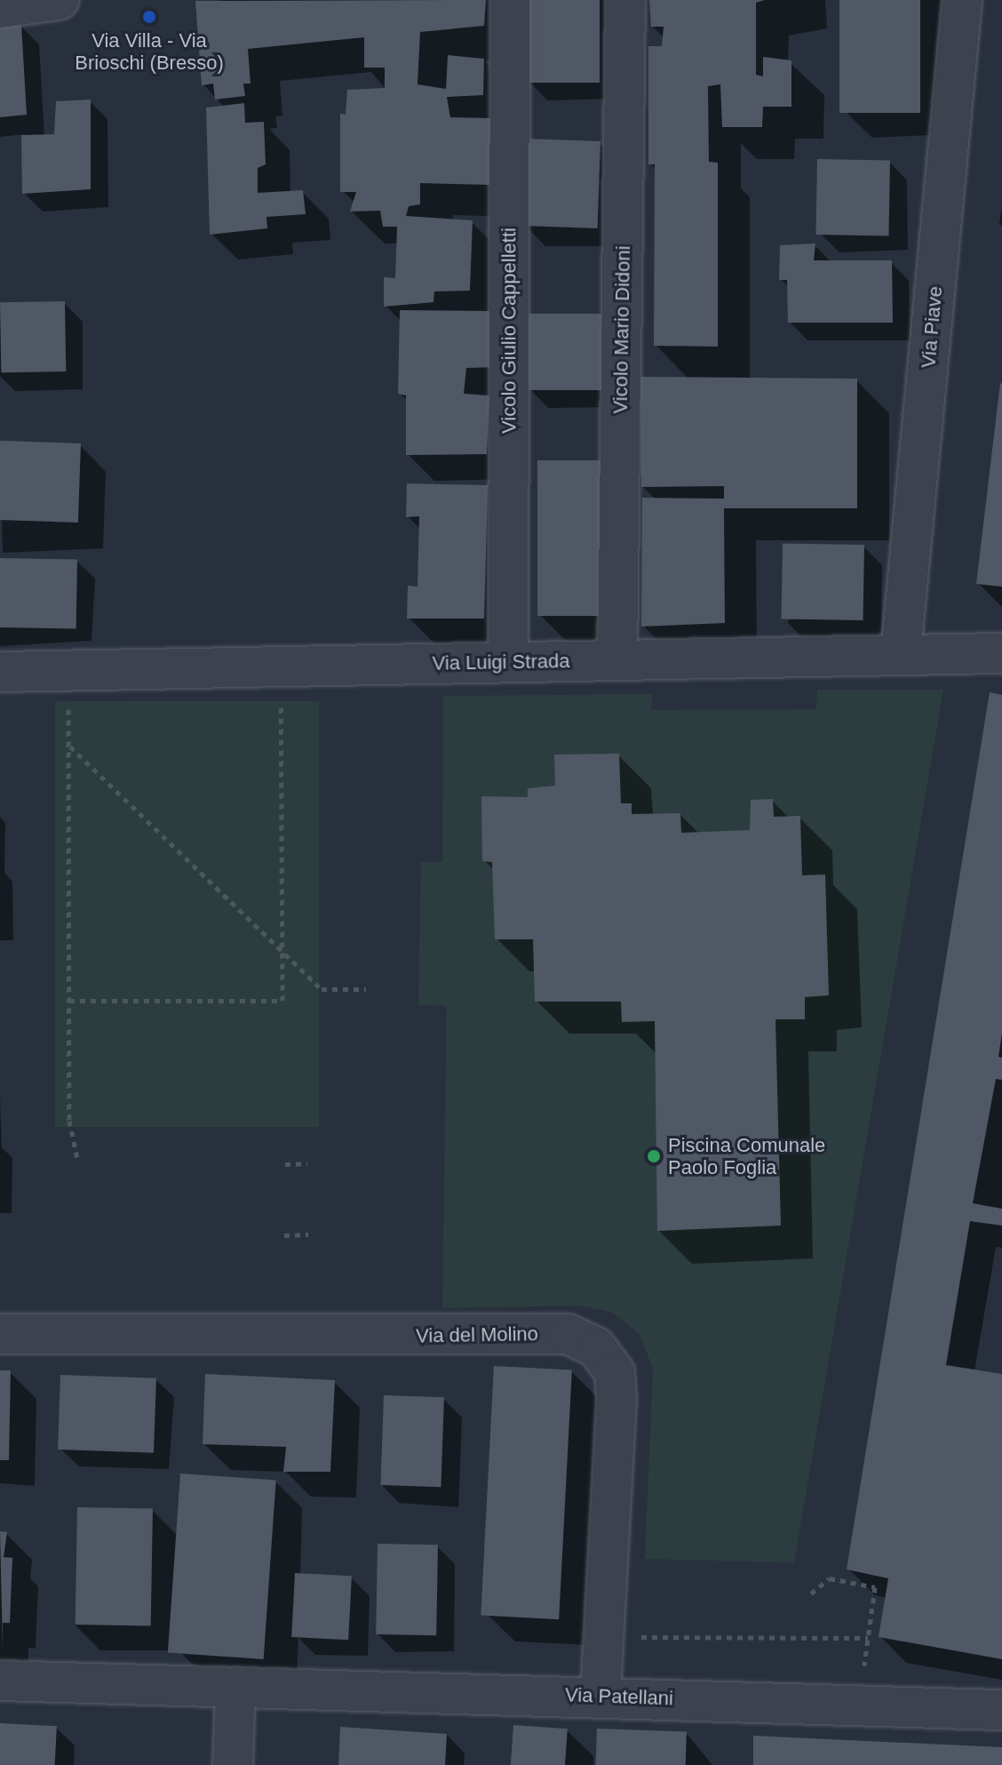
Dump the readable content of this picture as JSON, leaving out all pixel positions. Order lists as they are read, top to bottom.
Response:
{
  "streets": {
    "street": [
      "Via Piave",
      "Vicolo Mario Didoni",
      "Vicolo Giulio Cappelletti",
      "Via Luigi Strada",
      "Via del Molino",
      "Via Patellani"
    ]
  },
  "crossings": [
    ["Via Piave", "Via Luigi Strada"],
    ["Vicolo Mario Didoni", "Via Luigi Strada"],
    ["Vicolo Giulio Cappelletti", "Via Luigi Strada"],
    ["Via del Molino", "Via Patellani"]
  ],
  "places": ["Via Villa - Via Brioschi (Bresso)", "Piscina Comunale Paolo Foglia"]
}
